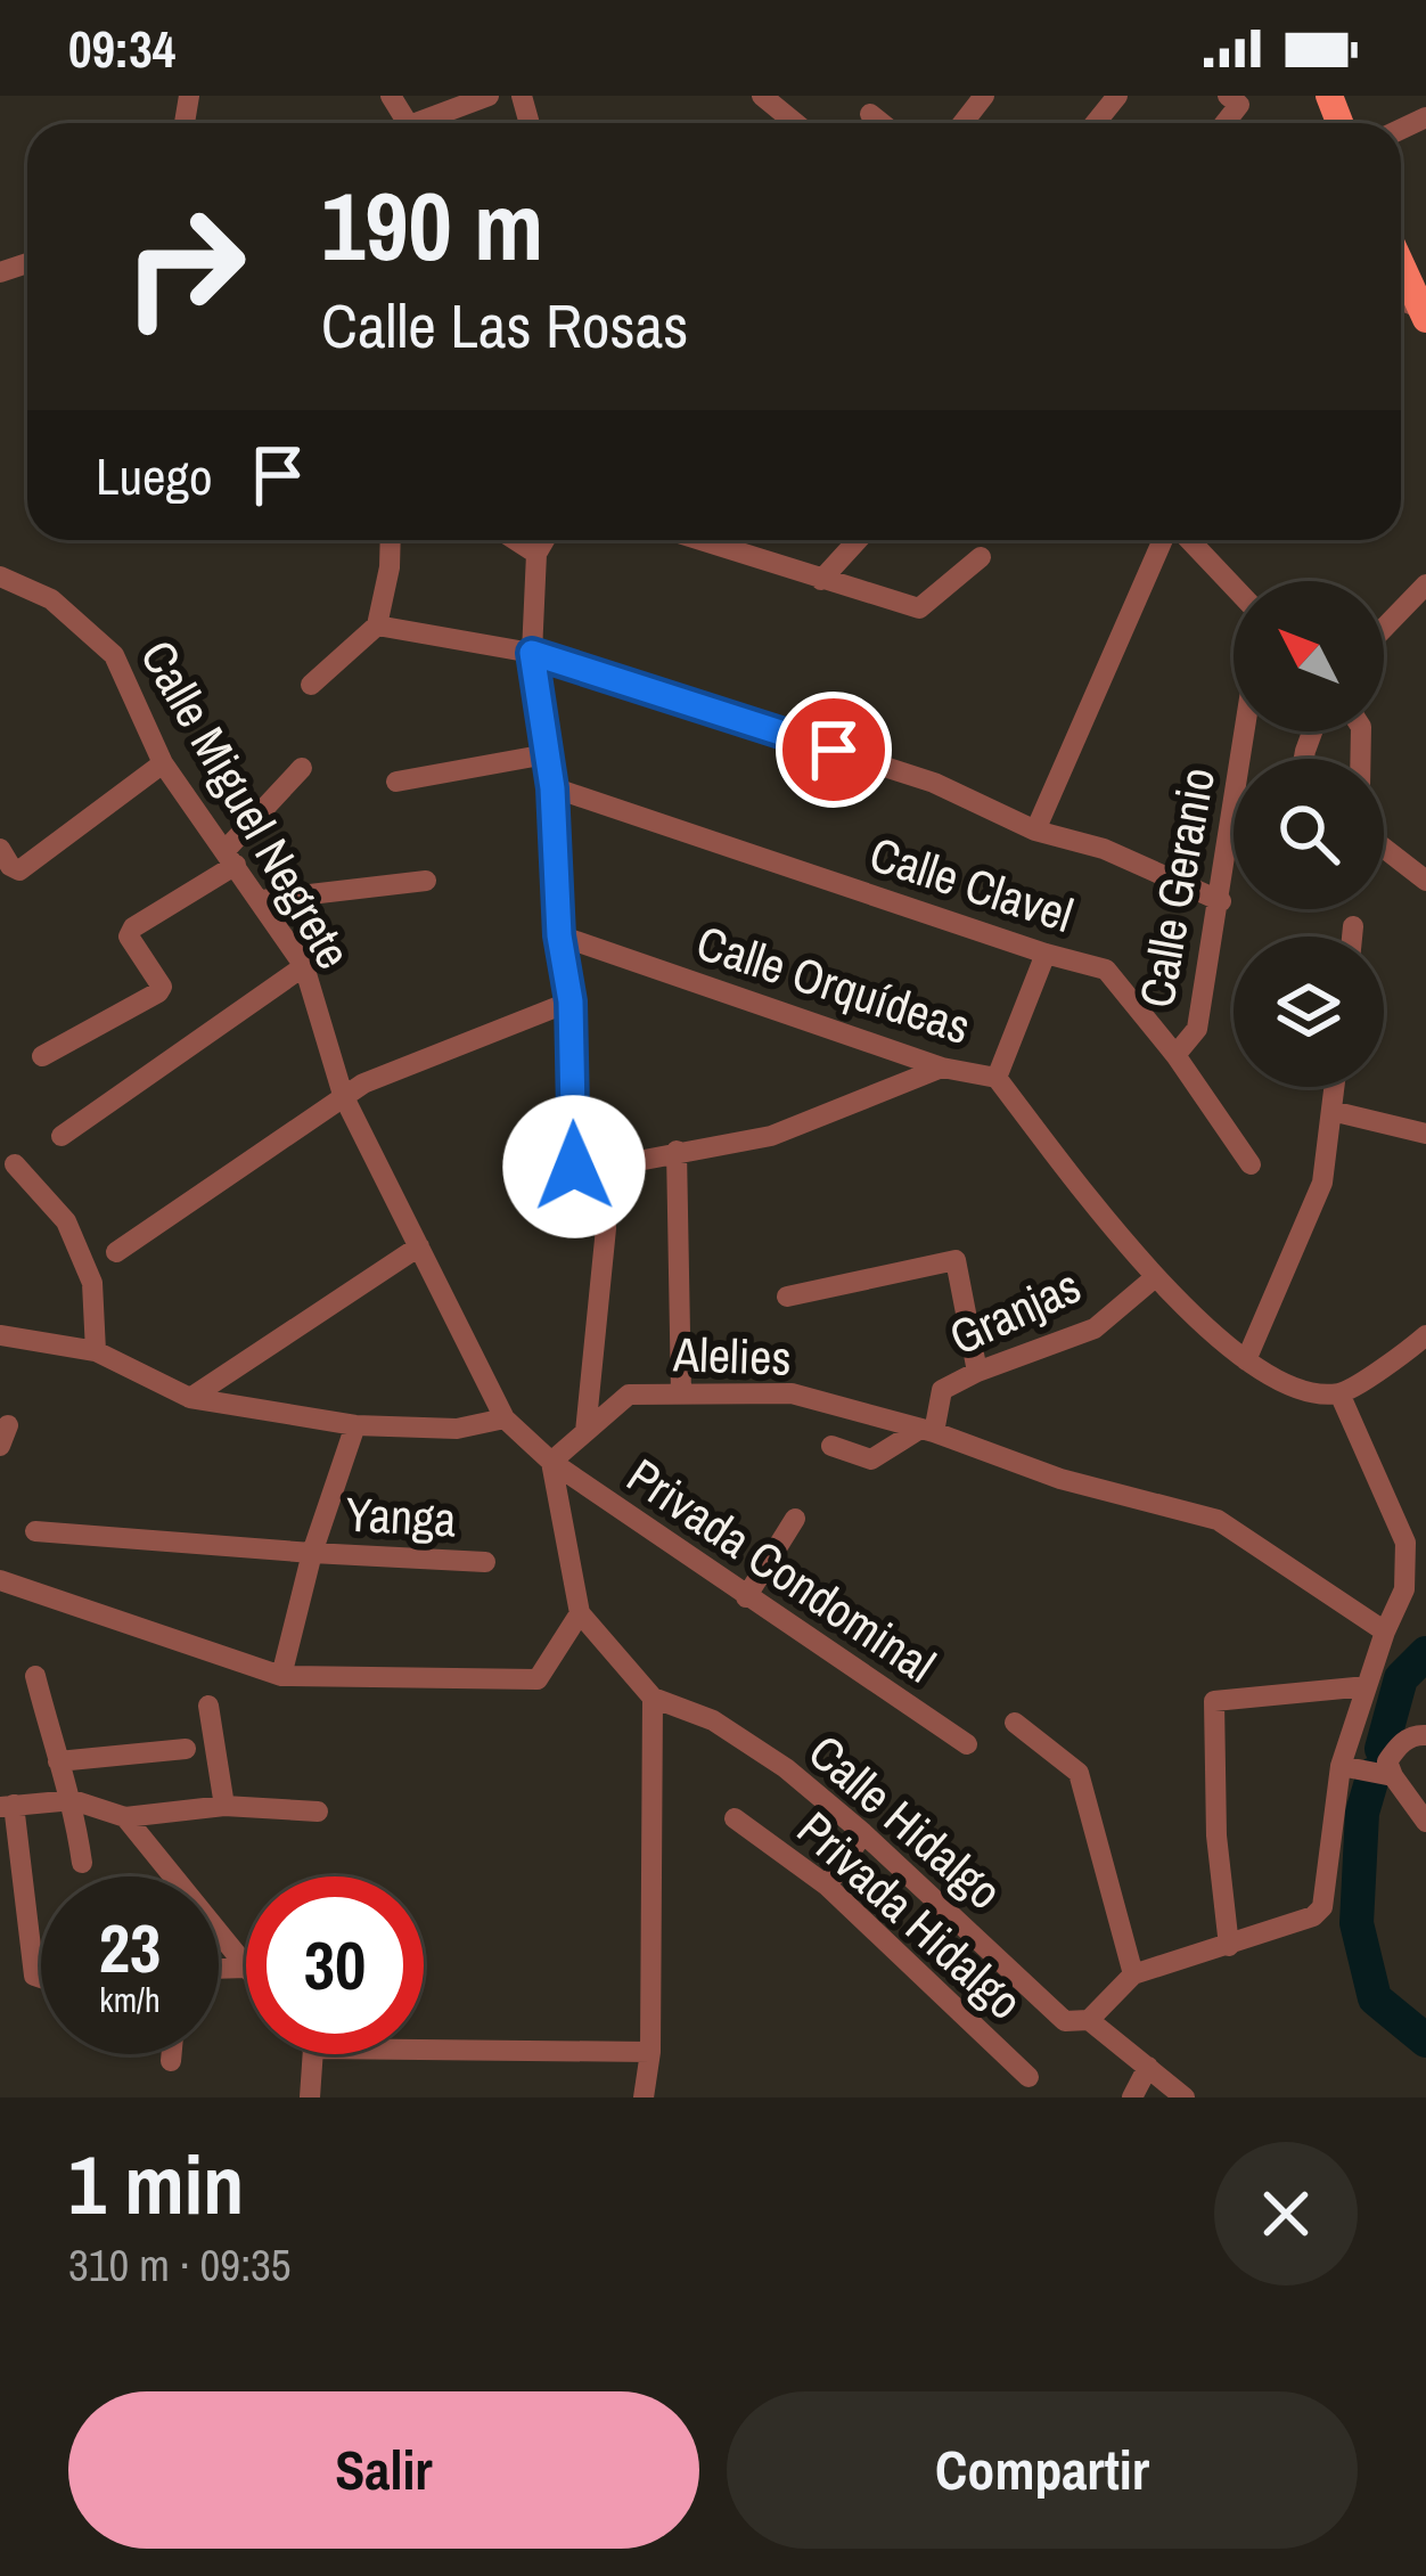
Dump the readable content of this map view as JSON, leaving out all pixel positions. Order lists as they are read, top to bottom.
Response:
{
  "streets": {
    "street": [
      "Calle Miguel Negrete",
      "Calle Clavel",
      "Calle Geranio",
      "Calle Orquídeas",
      "Granjas",
      "Alelies",
      "Yanga",
      "Privada Condominal",
      "Calle Hidalgo",
      "Privada Hidalgo"
    ]
  },
  "crossings": [
    ["Calle Clavel", "Calle Geranio"],
    ["Calle Orquídeas", "Granjas"],
    ["Granjas", "Alelies"],
    ["Alelies", "Privada Condominal"]
  ],
  "north": "top left",
  "page": {
    "status": "09:34",
    "turn": ["190 m", "Calle Las Rosas"],
    "then": "Luego",
    "speed": "23 km/h",
    "limit": "30",
    "heading": ["1 min", "310 m · 09:35"],
    "buttons": ["Salir", "Compartir"]
  }
}
